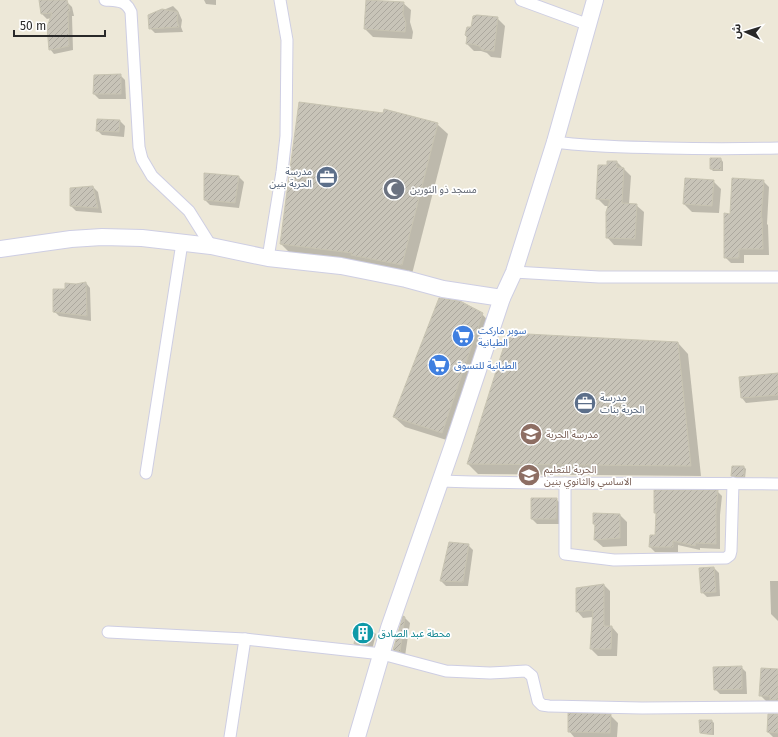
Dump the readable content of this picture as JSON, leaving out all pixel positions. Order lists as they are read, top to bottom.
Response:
{
  "places": {
    "office": ["مدرسة الحرية بنين", "مدرسة الحرية بنات"],
    "mosque": ["مسجد ذو النورين"],
    "supermarket": ["سوبر ماركت الطيانية", "الطيانية للتسوق"],
    "school or university": ["مدرسة الحرية", "الحرية للتعليم الاساسي والثانوي بنين"],
    "building": ["محطة عبد الصادق"]
  },
  "scale_bar": "50 m",
  "north": "left"
}
